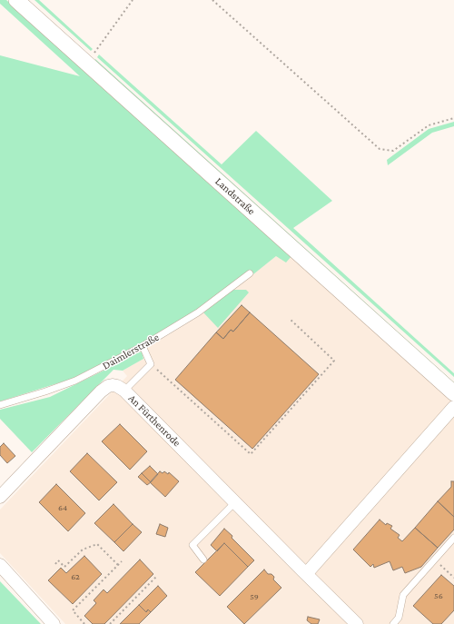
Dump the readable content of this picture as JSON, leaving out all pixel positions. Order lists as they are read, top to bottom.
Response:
{
  "streets": {
    "street": ["Landstraße", "An Fürthenrode"],
    "lane": ["Daimlerstraße"]
  },
  "house_numbers": [
    "64",
    "62",
    "56",
    "59"
  ]
}
